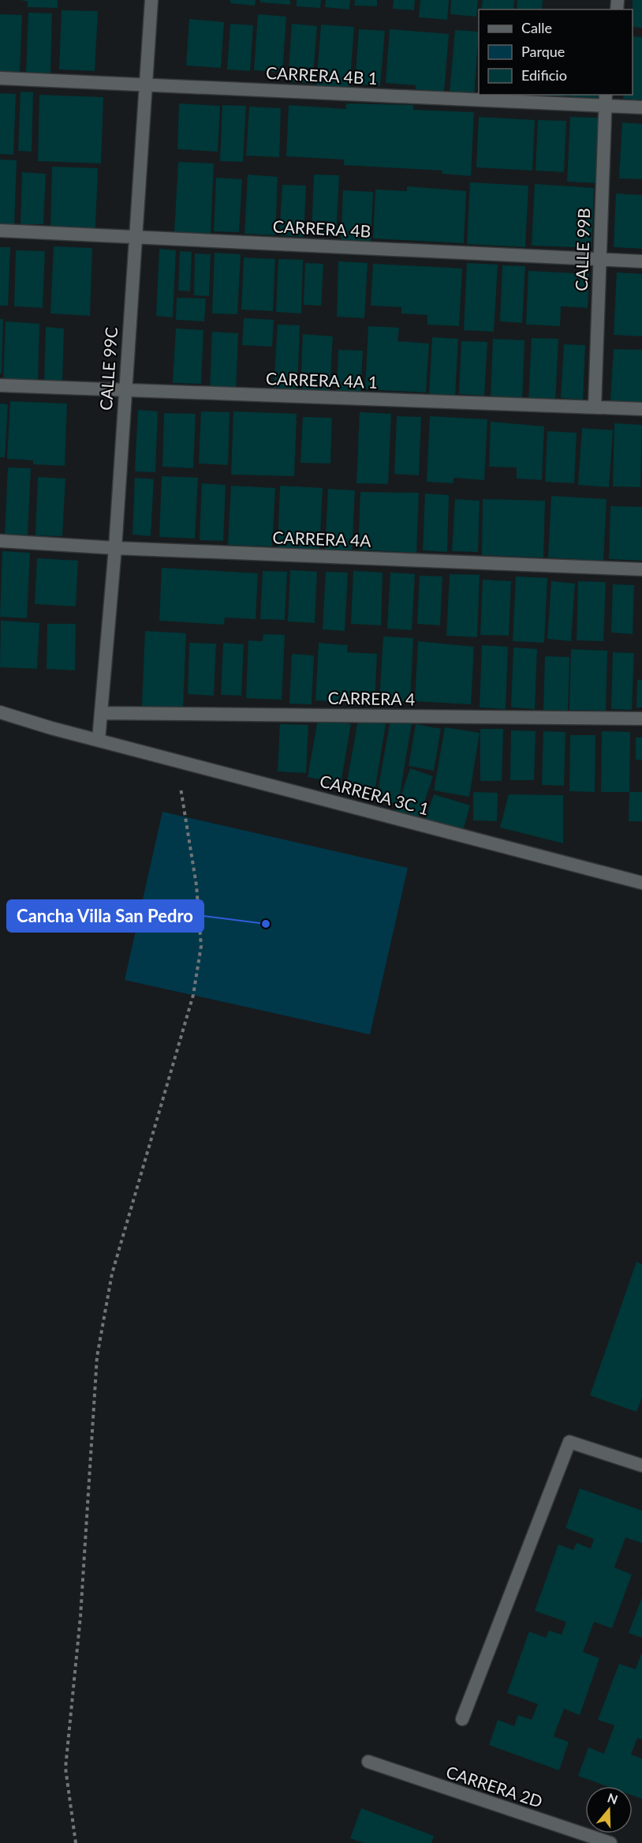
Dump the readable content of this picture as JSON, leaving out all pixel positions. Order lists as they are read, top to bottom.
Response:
{
  "streets": {
    "street": [
      "CARRERA 4B 1",
      "CARRERA 4B",
      "CALLE 99B",
      "CALLE 99C",
      "CARRERA 4A 1",
      "CARRERA 4A",
      "CARRERA 4",
      "CARRERA 3C 1",
      "CARRERA 2D"
    ]
  },
  "crossings": [
    ["CARRERA 4B 1", "CALLE 99B"],
    ["CARRERA 4B 1", "CALLE 99C"],
    ["CARRERA 4B", "CALLE 99B"],
    ["CARRERA 4B", "CALLE 99C"],
    ["CALLE 99B", "CARRERA 4A 1"],
    ["CALLE 99C", "CARRERA 4A 1"],
    ["CALLE 99C", "CARRERA 4A"],
    ["CALLE 99C", "CARRERA 4"],
    ["CALLE 99C", "CARRERA 3C 1"]
  ],
  "places": ["Cancha Villa San Pedro"],
  "legend": ["Calle", "Parque", "Edificio"],
  "north": "top"
}
